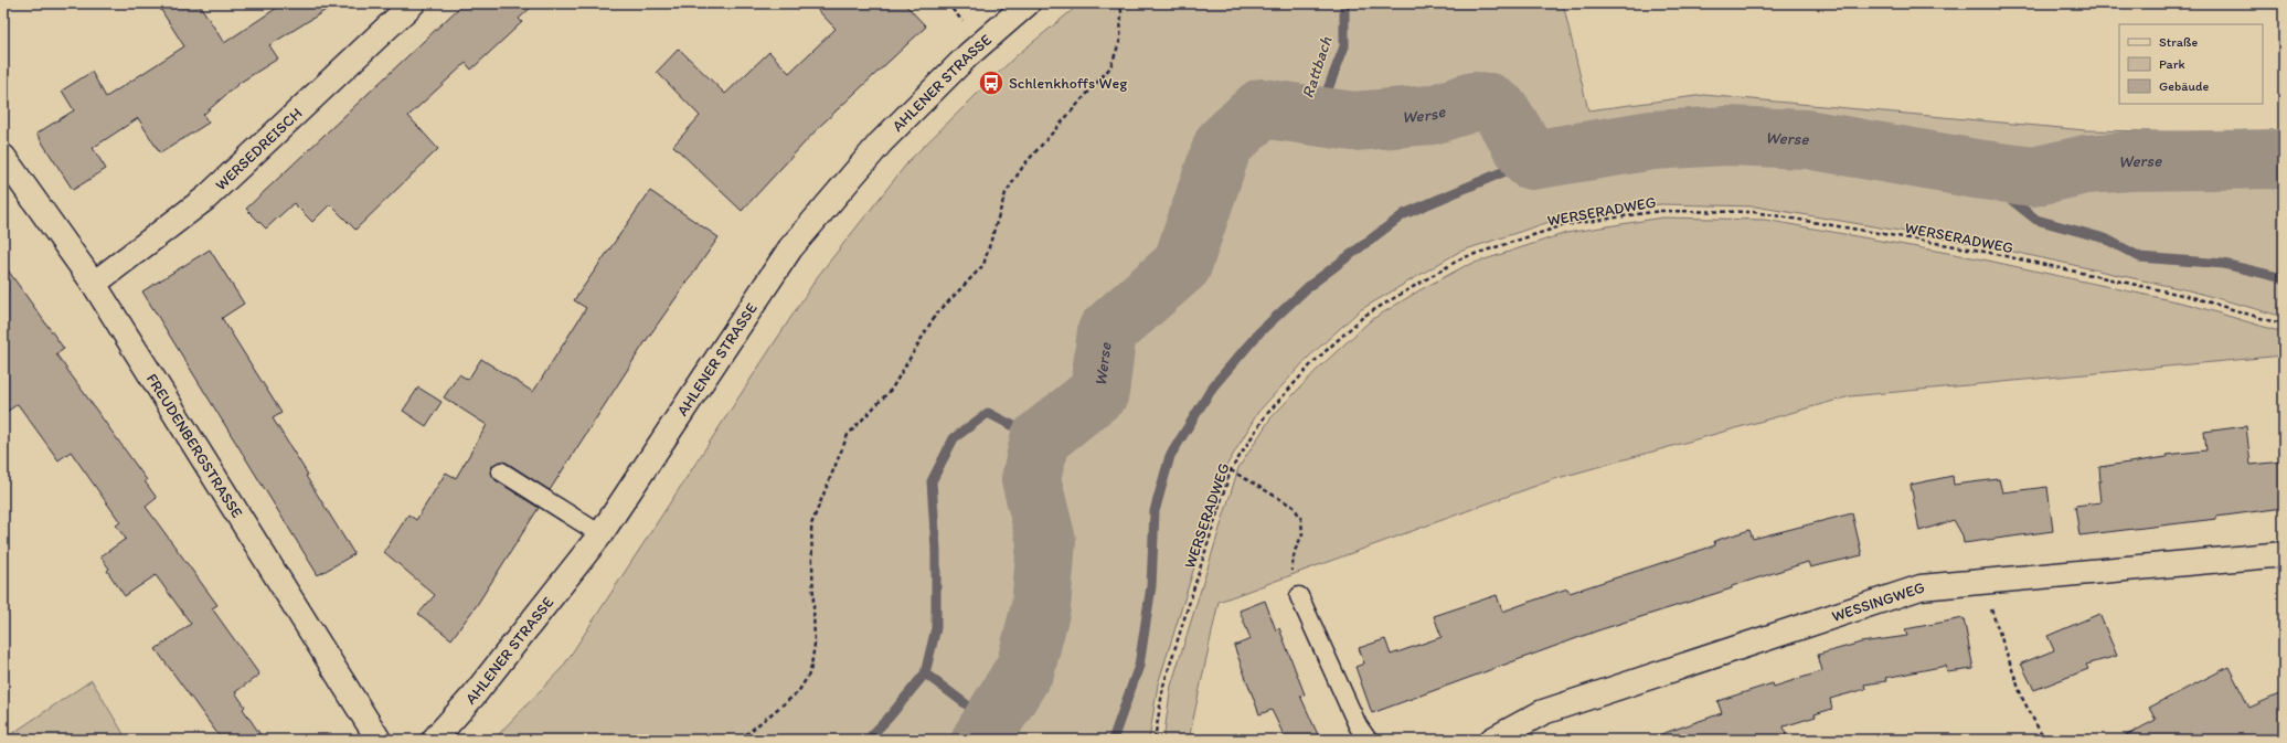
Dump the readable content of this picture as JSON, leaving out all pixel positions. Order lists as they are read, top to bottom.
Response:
{
  "streets": {
    "street": [
      "AHLENER STRASSE",
      "WERSEDREISCH",
      "FREUDENBERGSTRASSE",
      "WESSINGWEG"
    ],
    "path": ["WERSERADWEG"]
  },
  "crossings": [
    ["WERSEDREISCH", "FREUDENBERGSTRASSE"]
  ],
  "water": ["Rattbach", "Werse"],
  "places": {
    "bus stop": ["Schlenkhoffs Weg"]
  },
  "legend": ["Straße", "Park", "Gebäude"]
}
